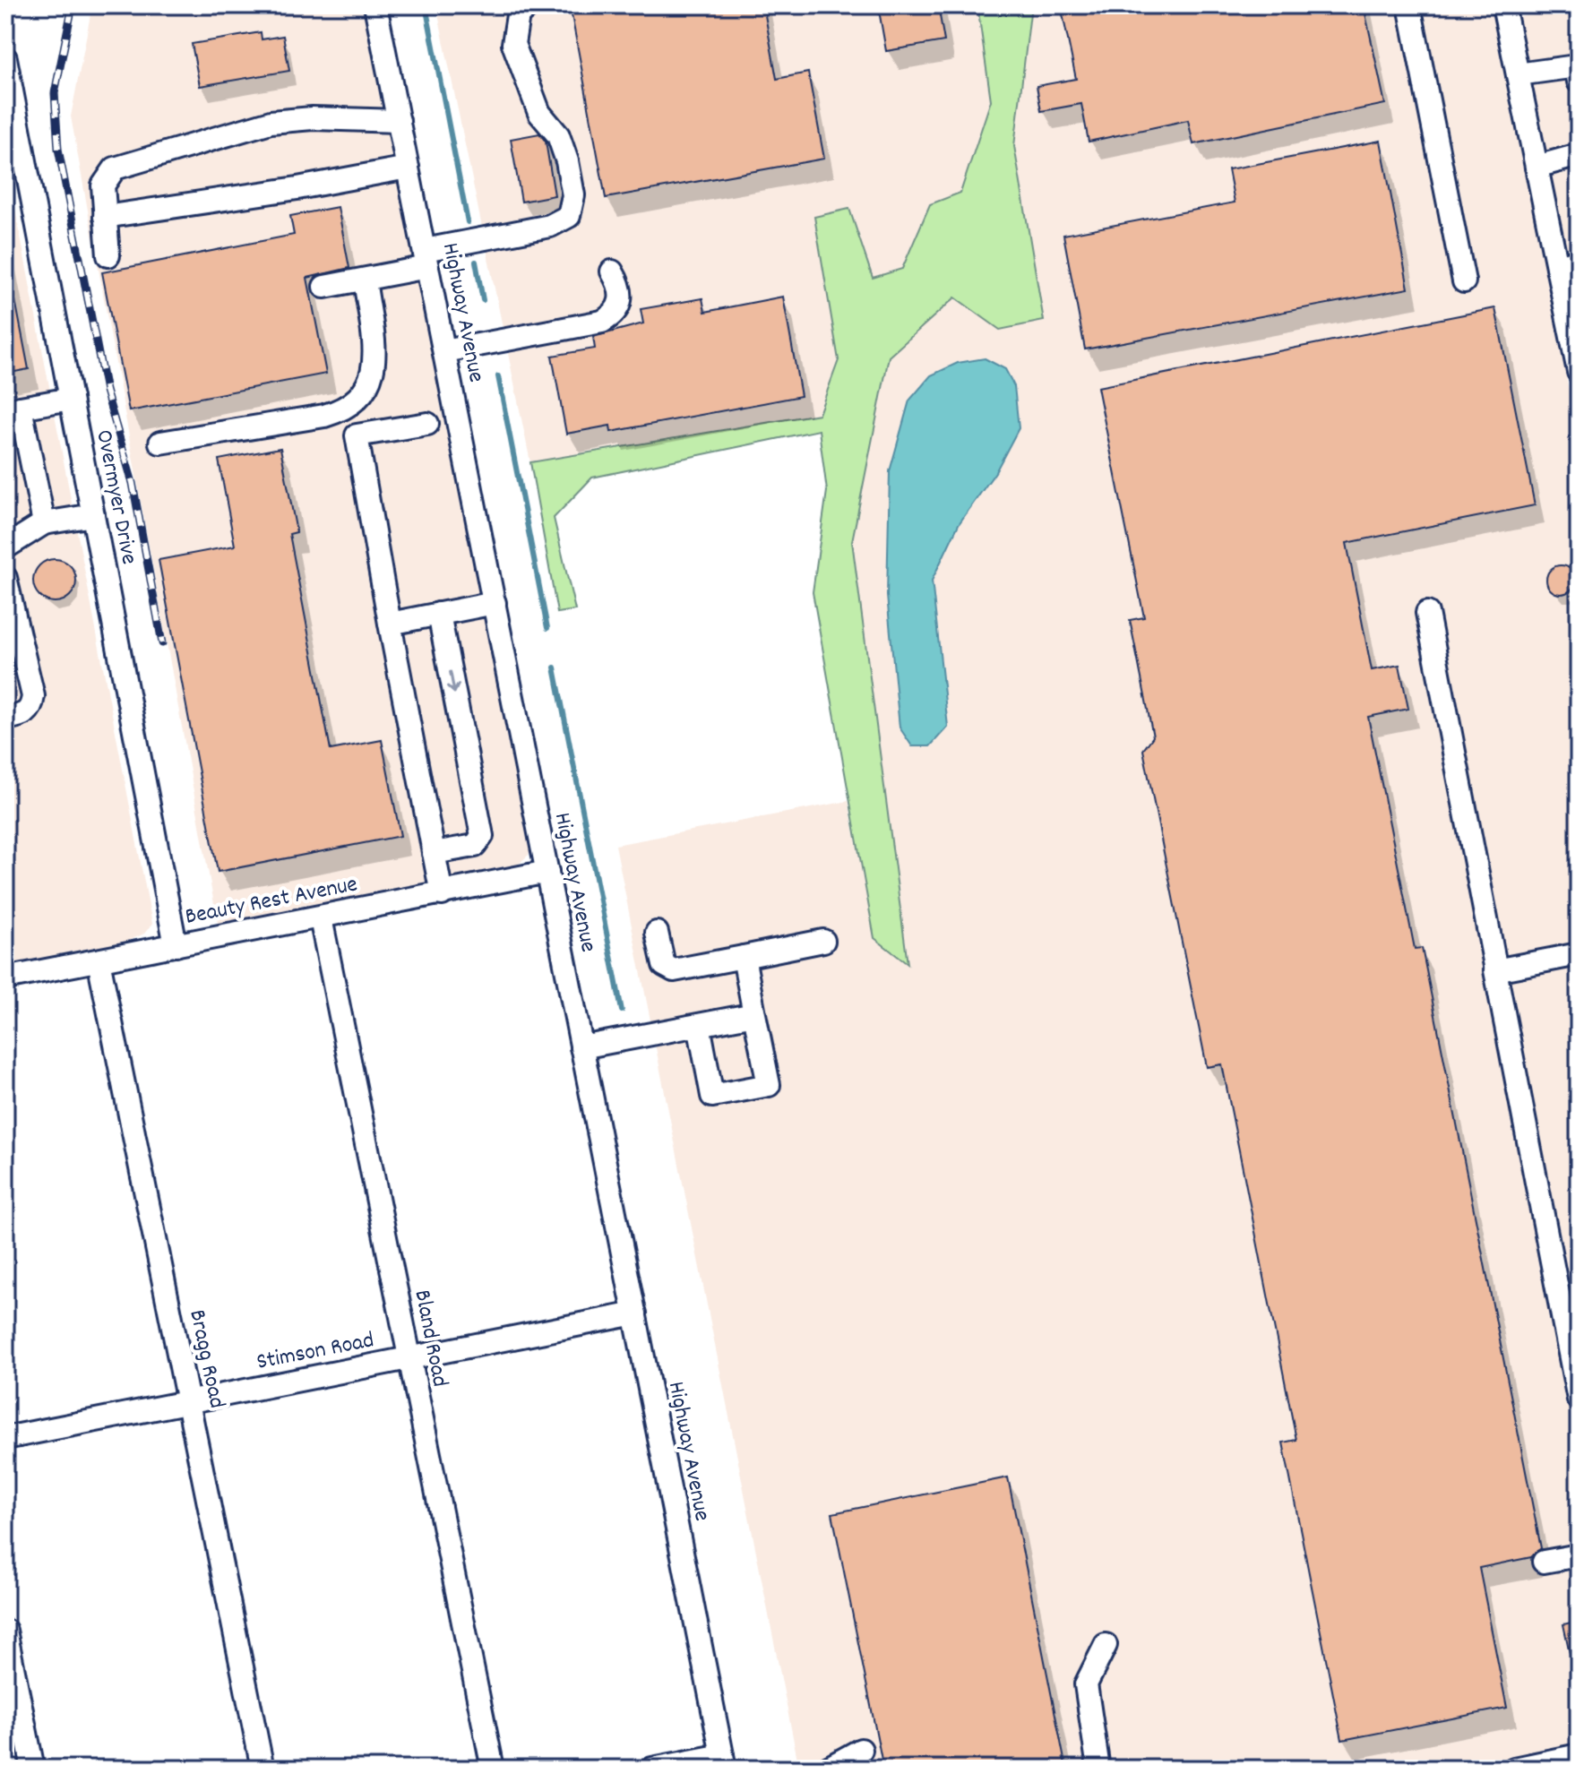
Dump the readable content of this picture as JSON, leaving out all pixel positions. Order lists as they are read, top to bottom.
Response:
{
  "streets": {
    "street": [
      "Highway Avenue",
      "Overmyer Drive",
      "Beauty Rest Avenue",
      "Bland Road",
      "Stimson Road",
      "Bragg Road"
    ]
  },
  "crossings": [
    ["Highway Avenue", "Beauty Rest Avenue"],
    ["Highway Avenue", "Stimson Road"],
    ["Overmyer Drive", "Beauty Rest Avenue"],
    ["Beauty Rest Avenue", "Bland Road"],
    ["Beauty Rest Avenue", "Bragg Road"],
    ["Bland Road", "Stimson Road"],
    ["Stimson Road", "Bragg Road"]
  ]
}
